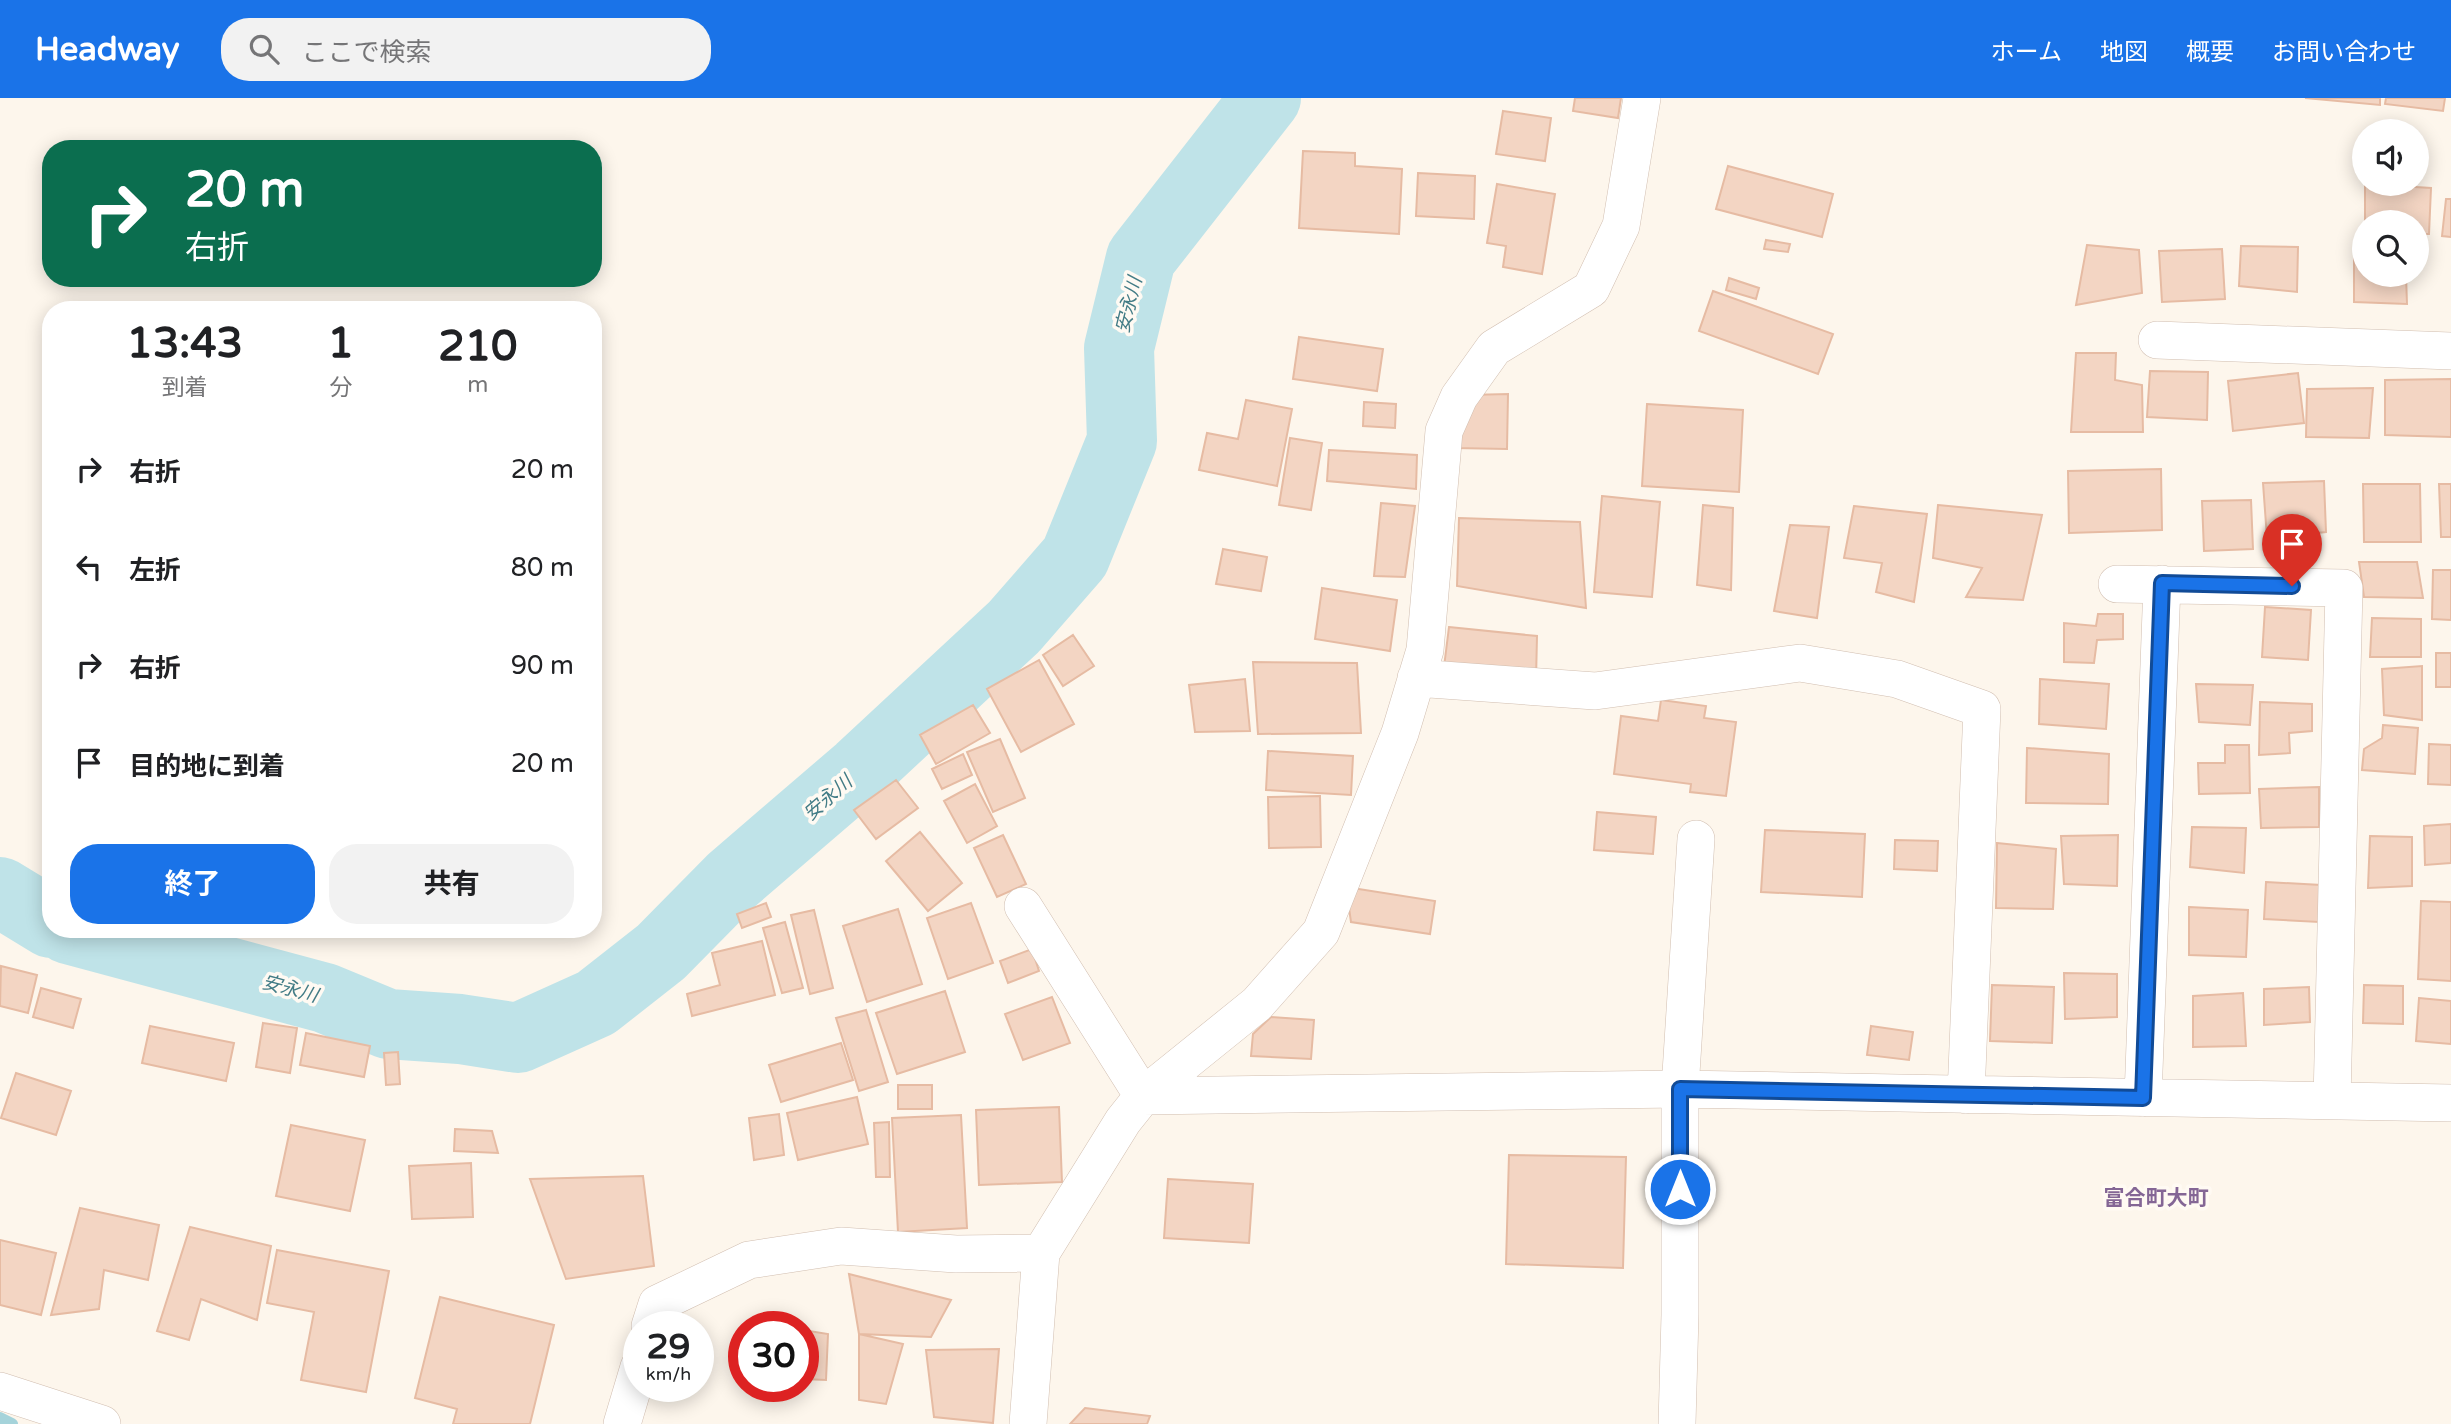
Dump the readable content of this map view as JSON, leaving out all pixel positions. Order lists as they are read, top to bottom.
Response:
{
  "districts": ["富合町大町"],
  "water": ["安永川"],
  "page": {
    "header": "Headway",
    "search": "ここで検索",
    "nav": [
      "ホーム",
      "地図",
      "概要",
      "お問い合わせ"
    ],
    "turn": ["20 m", "右折"],
    "eta": [
      "13:43",
      "到着",
      "1",
      "分",
      "210",
      "m"
    ],
    "list": [
      {
        "name": "右折",
        "value": "20 m"
      },
      {
        "name": "左折",
        "value": "80 m"
      },
      {
        "name": "右折",
        "value": "90 m"
      },
      {
        "name": "目的地に到着",
        "value": "20 m"
      }
    ],
    "buttons": ["終了", "共有"],
    "speed": "29 km/h",
    "limit": "30"
  }
}
